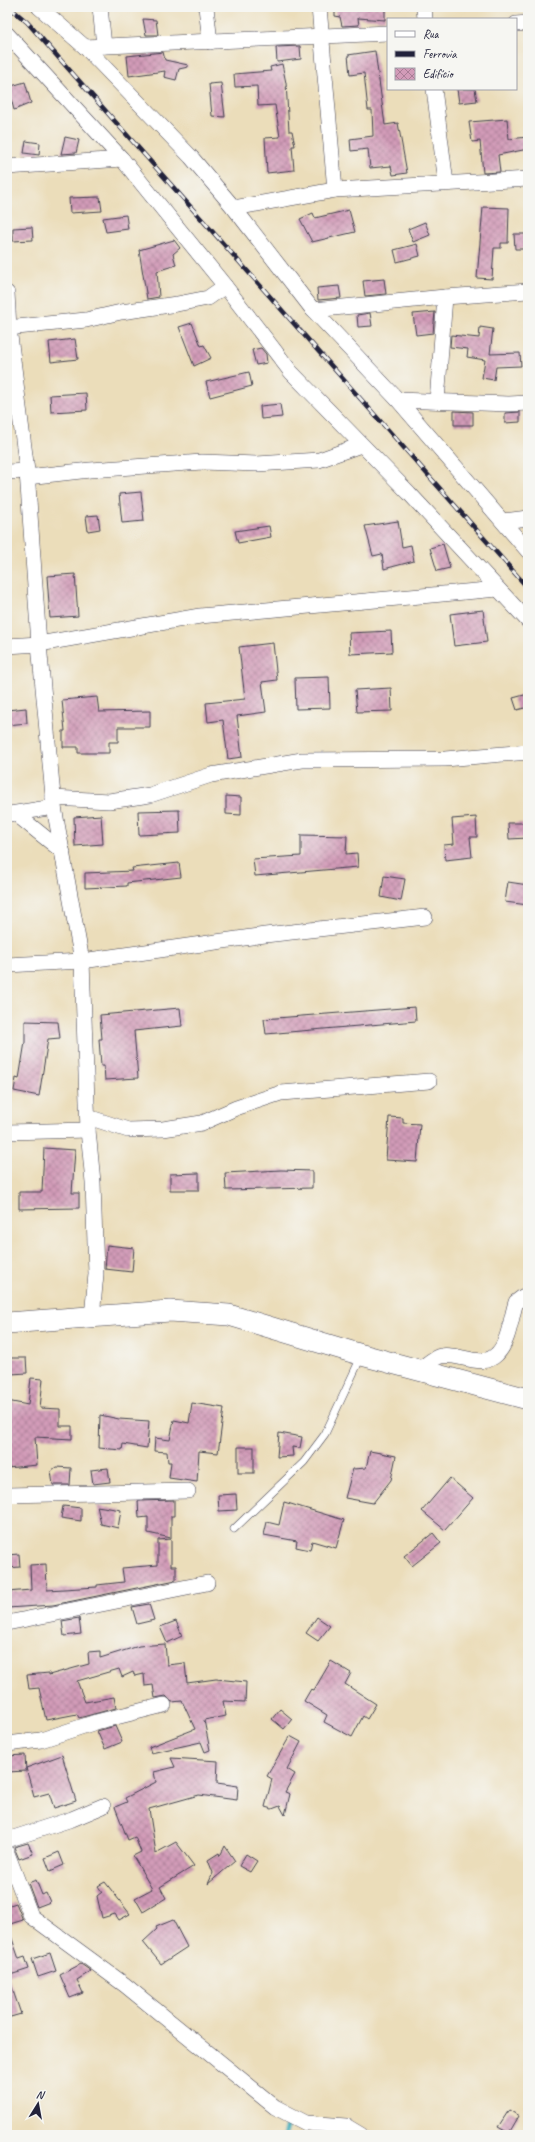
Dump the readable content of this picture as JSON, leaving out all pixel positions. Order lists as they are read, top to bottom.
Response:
{
  "legend": ["Rua", "Ferrovia", "Edifício"],
  "north": "top"
}
